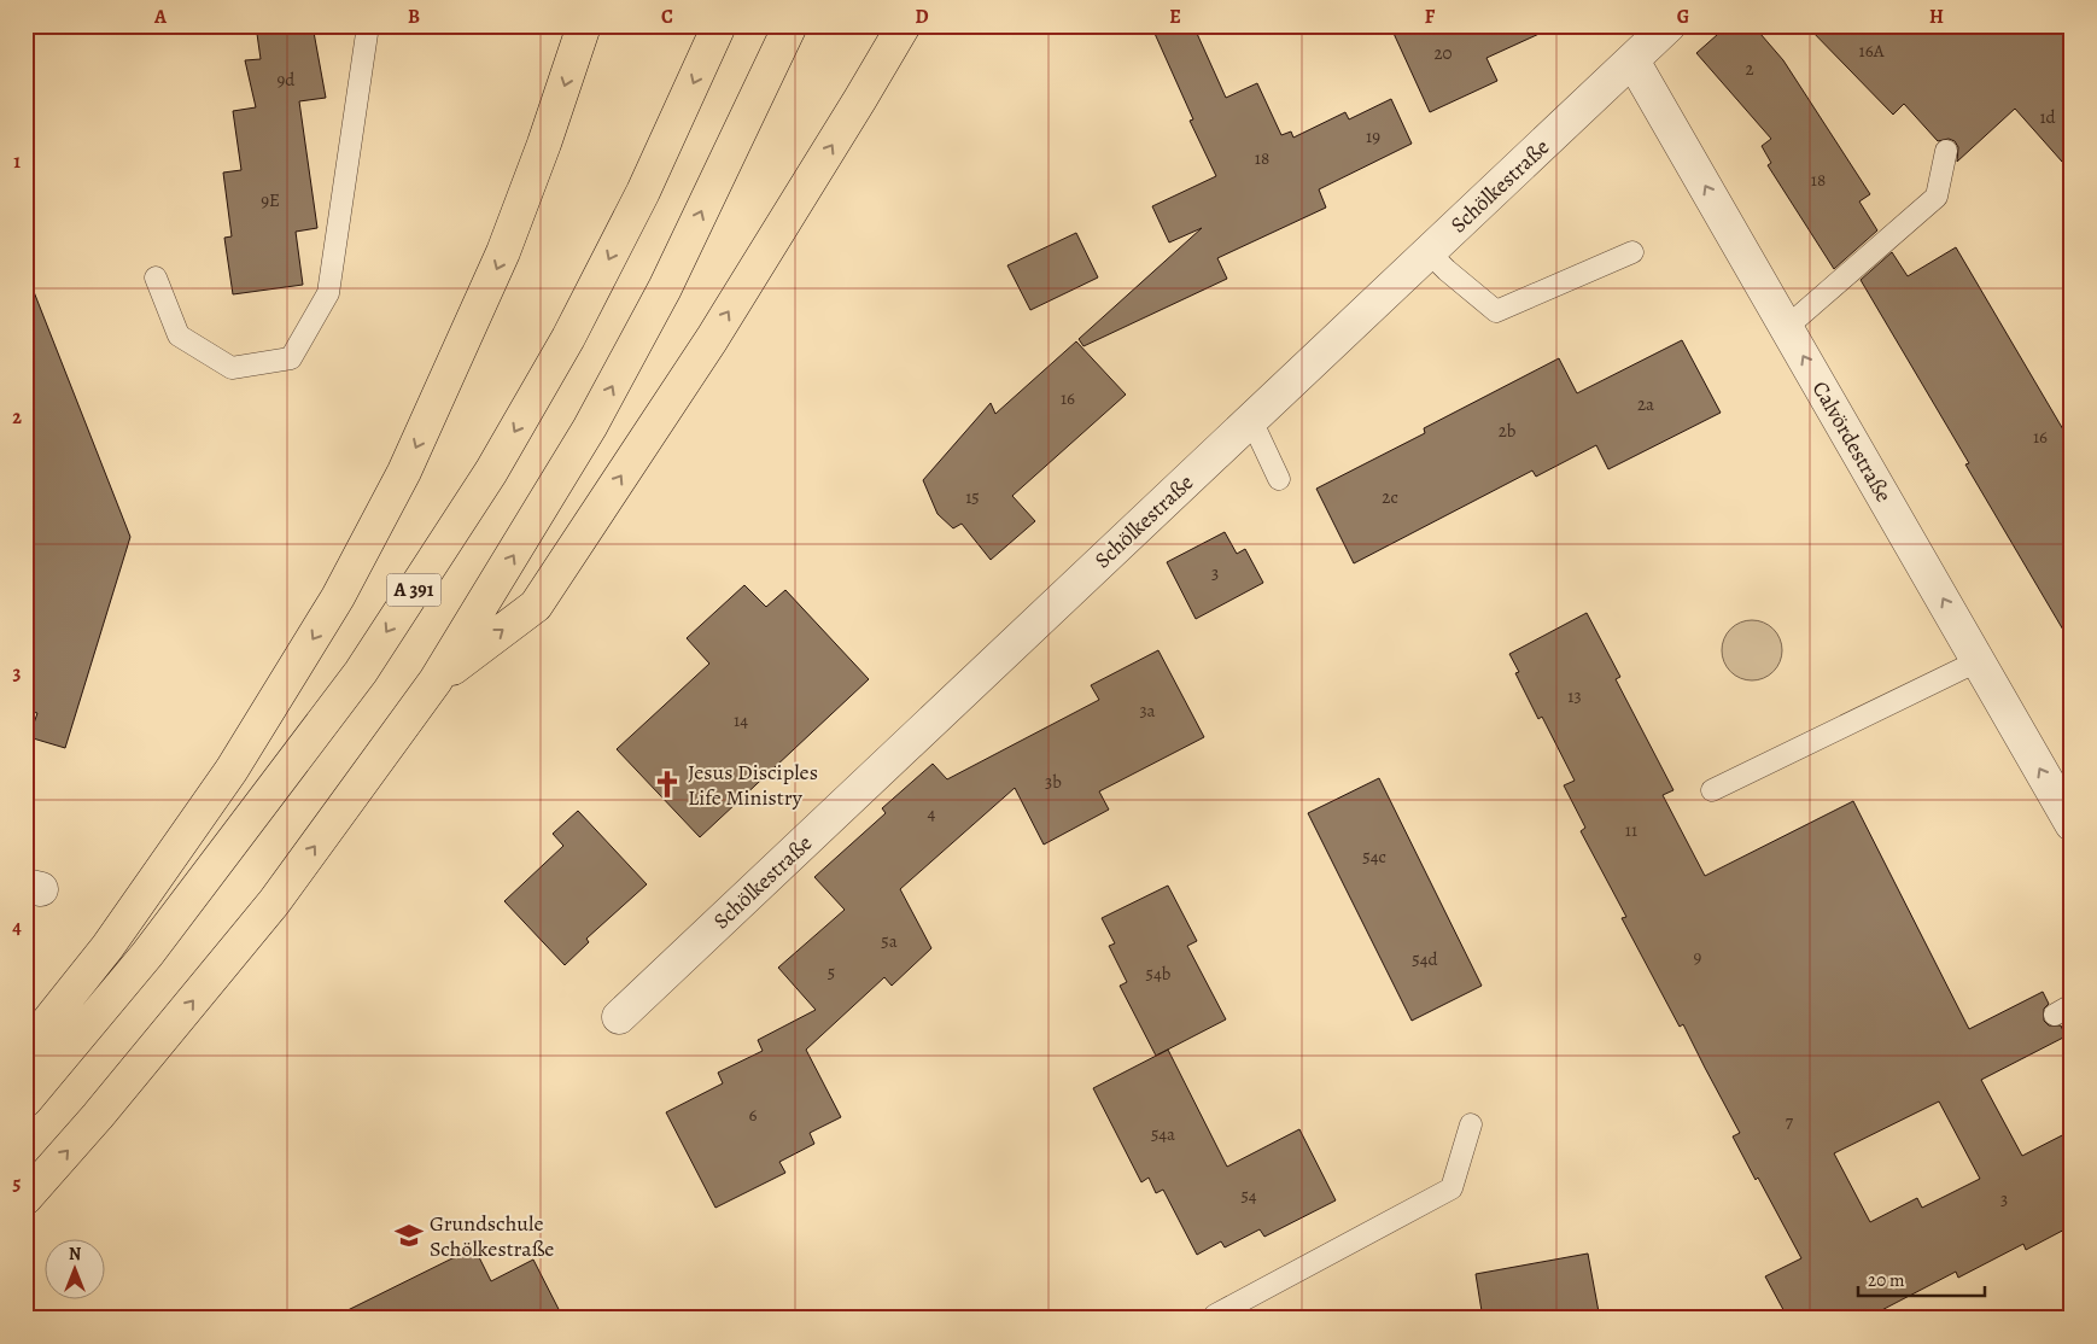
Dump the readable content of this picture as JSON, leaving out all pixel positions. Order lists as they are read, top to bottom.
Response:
{
  "streets": {
    "highway": ["A 391"],
    "street": ["Schölkestraße", "Calvördestraße"]
  },
  "crossings": [
    ["Schölkestraße", "Calvördestraße"]
  ],
  "one_way": ["Calvördestraße"],
  "places": {
    "church": ["Jesus Disciples Life Ministry"],
    "school or university": ["Grundschule Schölkestraße"]
  },
  "house_numbers": [
    "16A",
    "20",
    "2",
    "9d",
    "1d",
    "19",
    "18",
    "18",
    "9E",
    "16",
    "2a",
    "2b",
    "16",
    "15",
    "2c",
    "3",
    "13",
    "3a",
    "14",
    "3b",
    "4",
    "11",
    "54c",
    "5a",
    "9",
    "54d",
    "5",
    "54b",
    "6",
    "7",
    "54a",
    "54",
    "3"
  ],
  "scale_bar": "20 m",
  "north": "top",
  "grid": {
    "columns": [
      "A",
      "B",
      "C",
      "D",
      "E",
      "F",
      "G",
      "H"
    ],
    "rows": [
      "1",
      "2",
      "3",
      "4",
      "5"
    ]
  }
}
